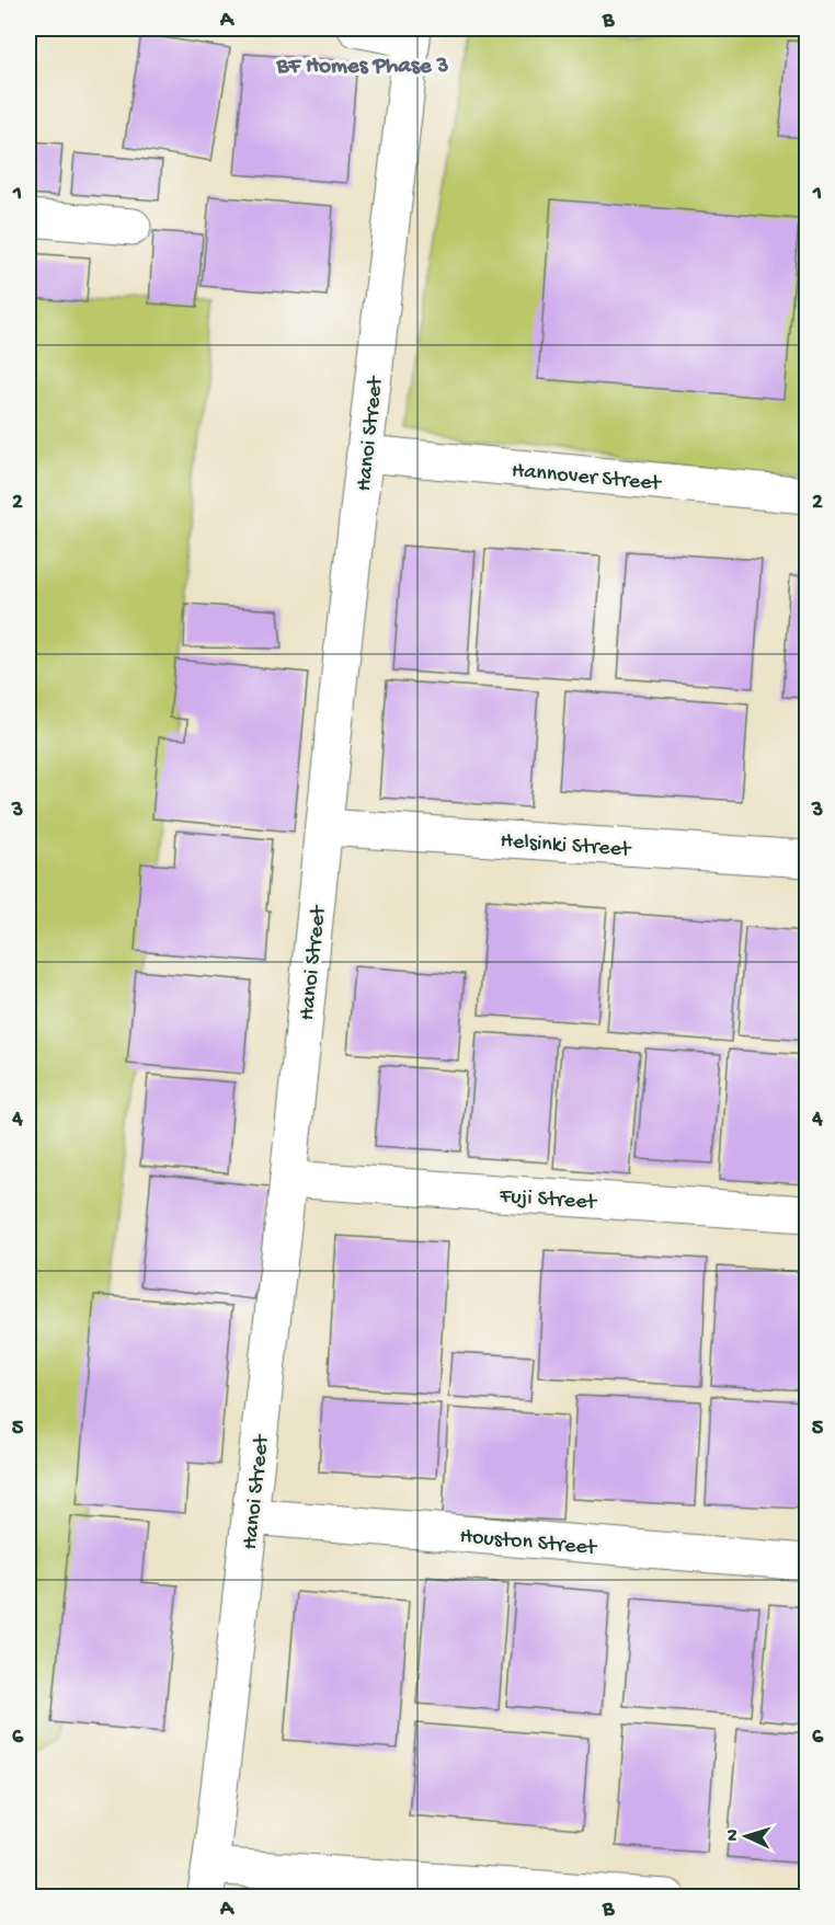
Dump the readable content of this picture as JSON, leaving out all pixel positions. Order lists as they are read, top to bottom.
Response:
{
  "streets": {
    "street": [
      "Hanoi Street",
      "Hannover Street",
      "Helsinki Street",
      "Fuji Street",
      "Houston Street"
    ]
  },
  "crossings": [
    ["Hanoi Street", "Hannover Street"],
    ["Hanoi Street", "Helsinki Street"],
    ["Hanoi Street", "Fuji Street"],
    ["Hanoi Street", "Houston Street"]
  ],
  "districts": ["BF Homes Phase 3"],
  "north": "left",
  "grid": {
    "columns": ["A", "B"],
    "rows": [
      "1",
      "2",
      "3",
      "4",
      "5",
      "6"
    ]
  }
}
